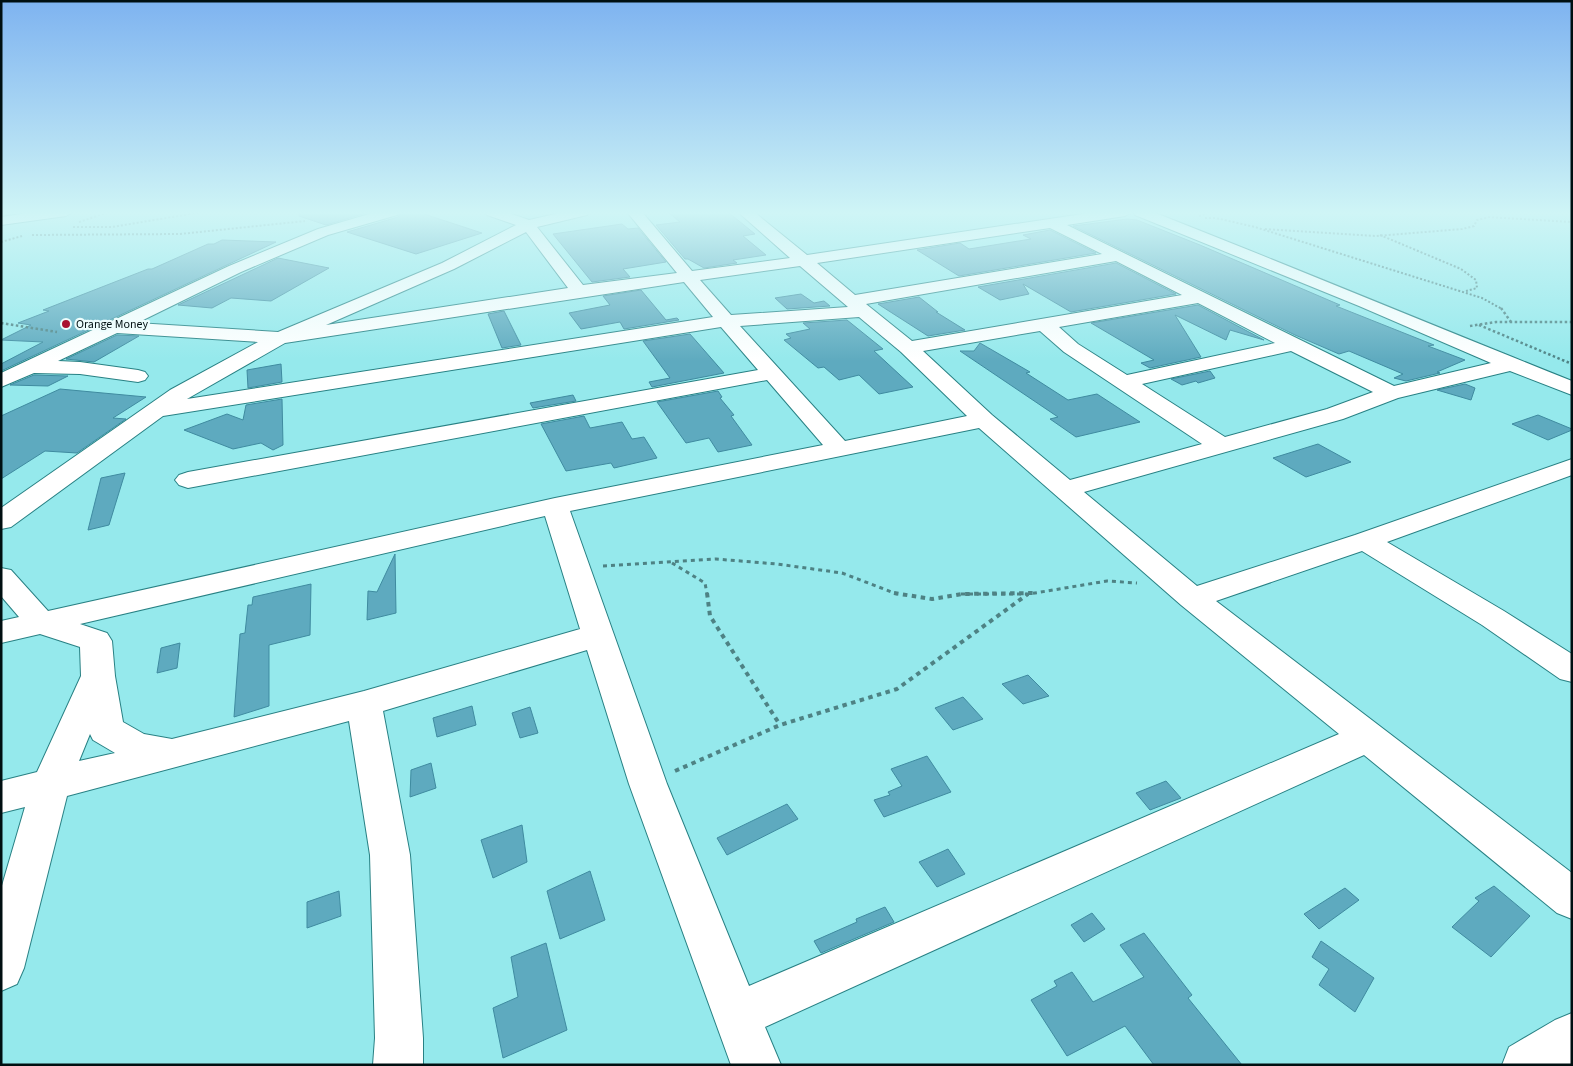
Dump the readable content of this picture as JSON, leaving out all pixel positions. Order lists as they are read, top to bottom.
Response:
{
  "places": ["Orange Money"]
}
